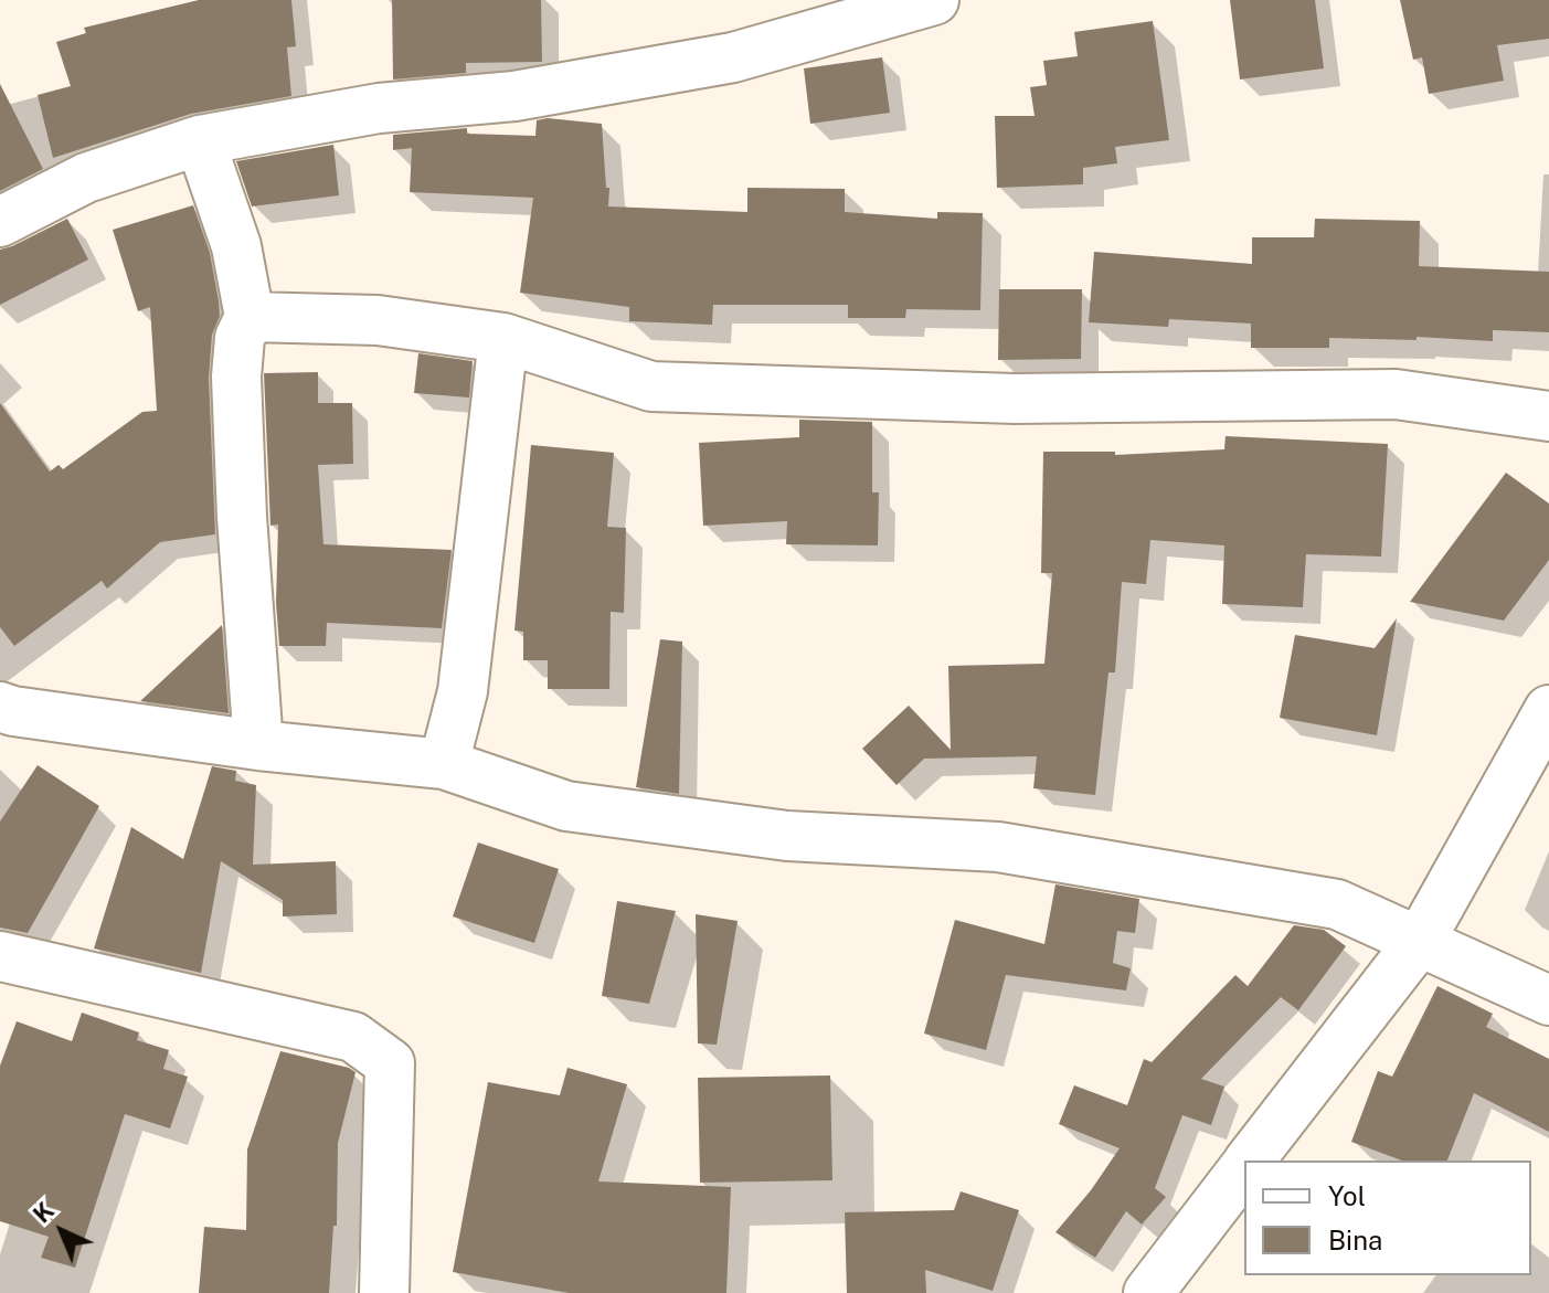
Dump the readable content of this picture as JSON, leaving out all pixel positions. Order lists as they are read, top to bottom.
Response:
{
  "legend": ["Yol", "Bina"],
  "north": "top left"
}
